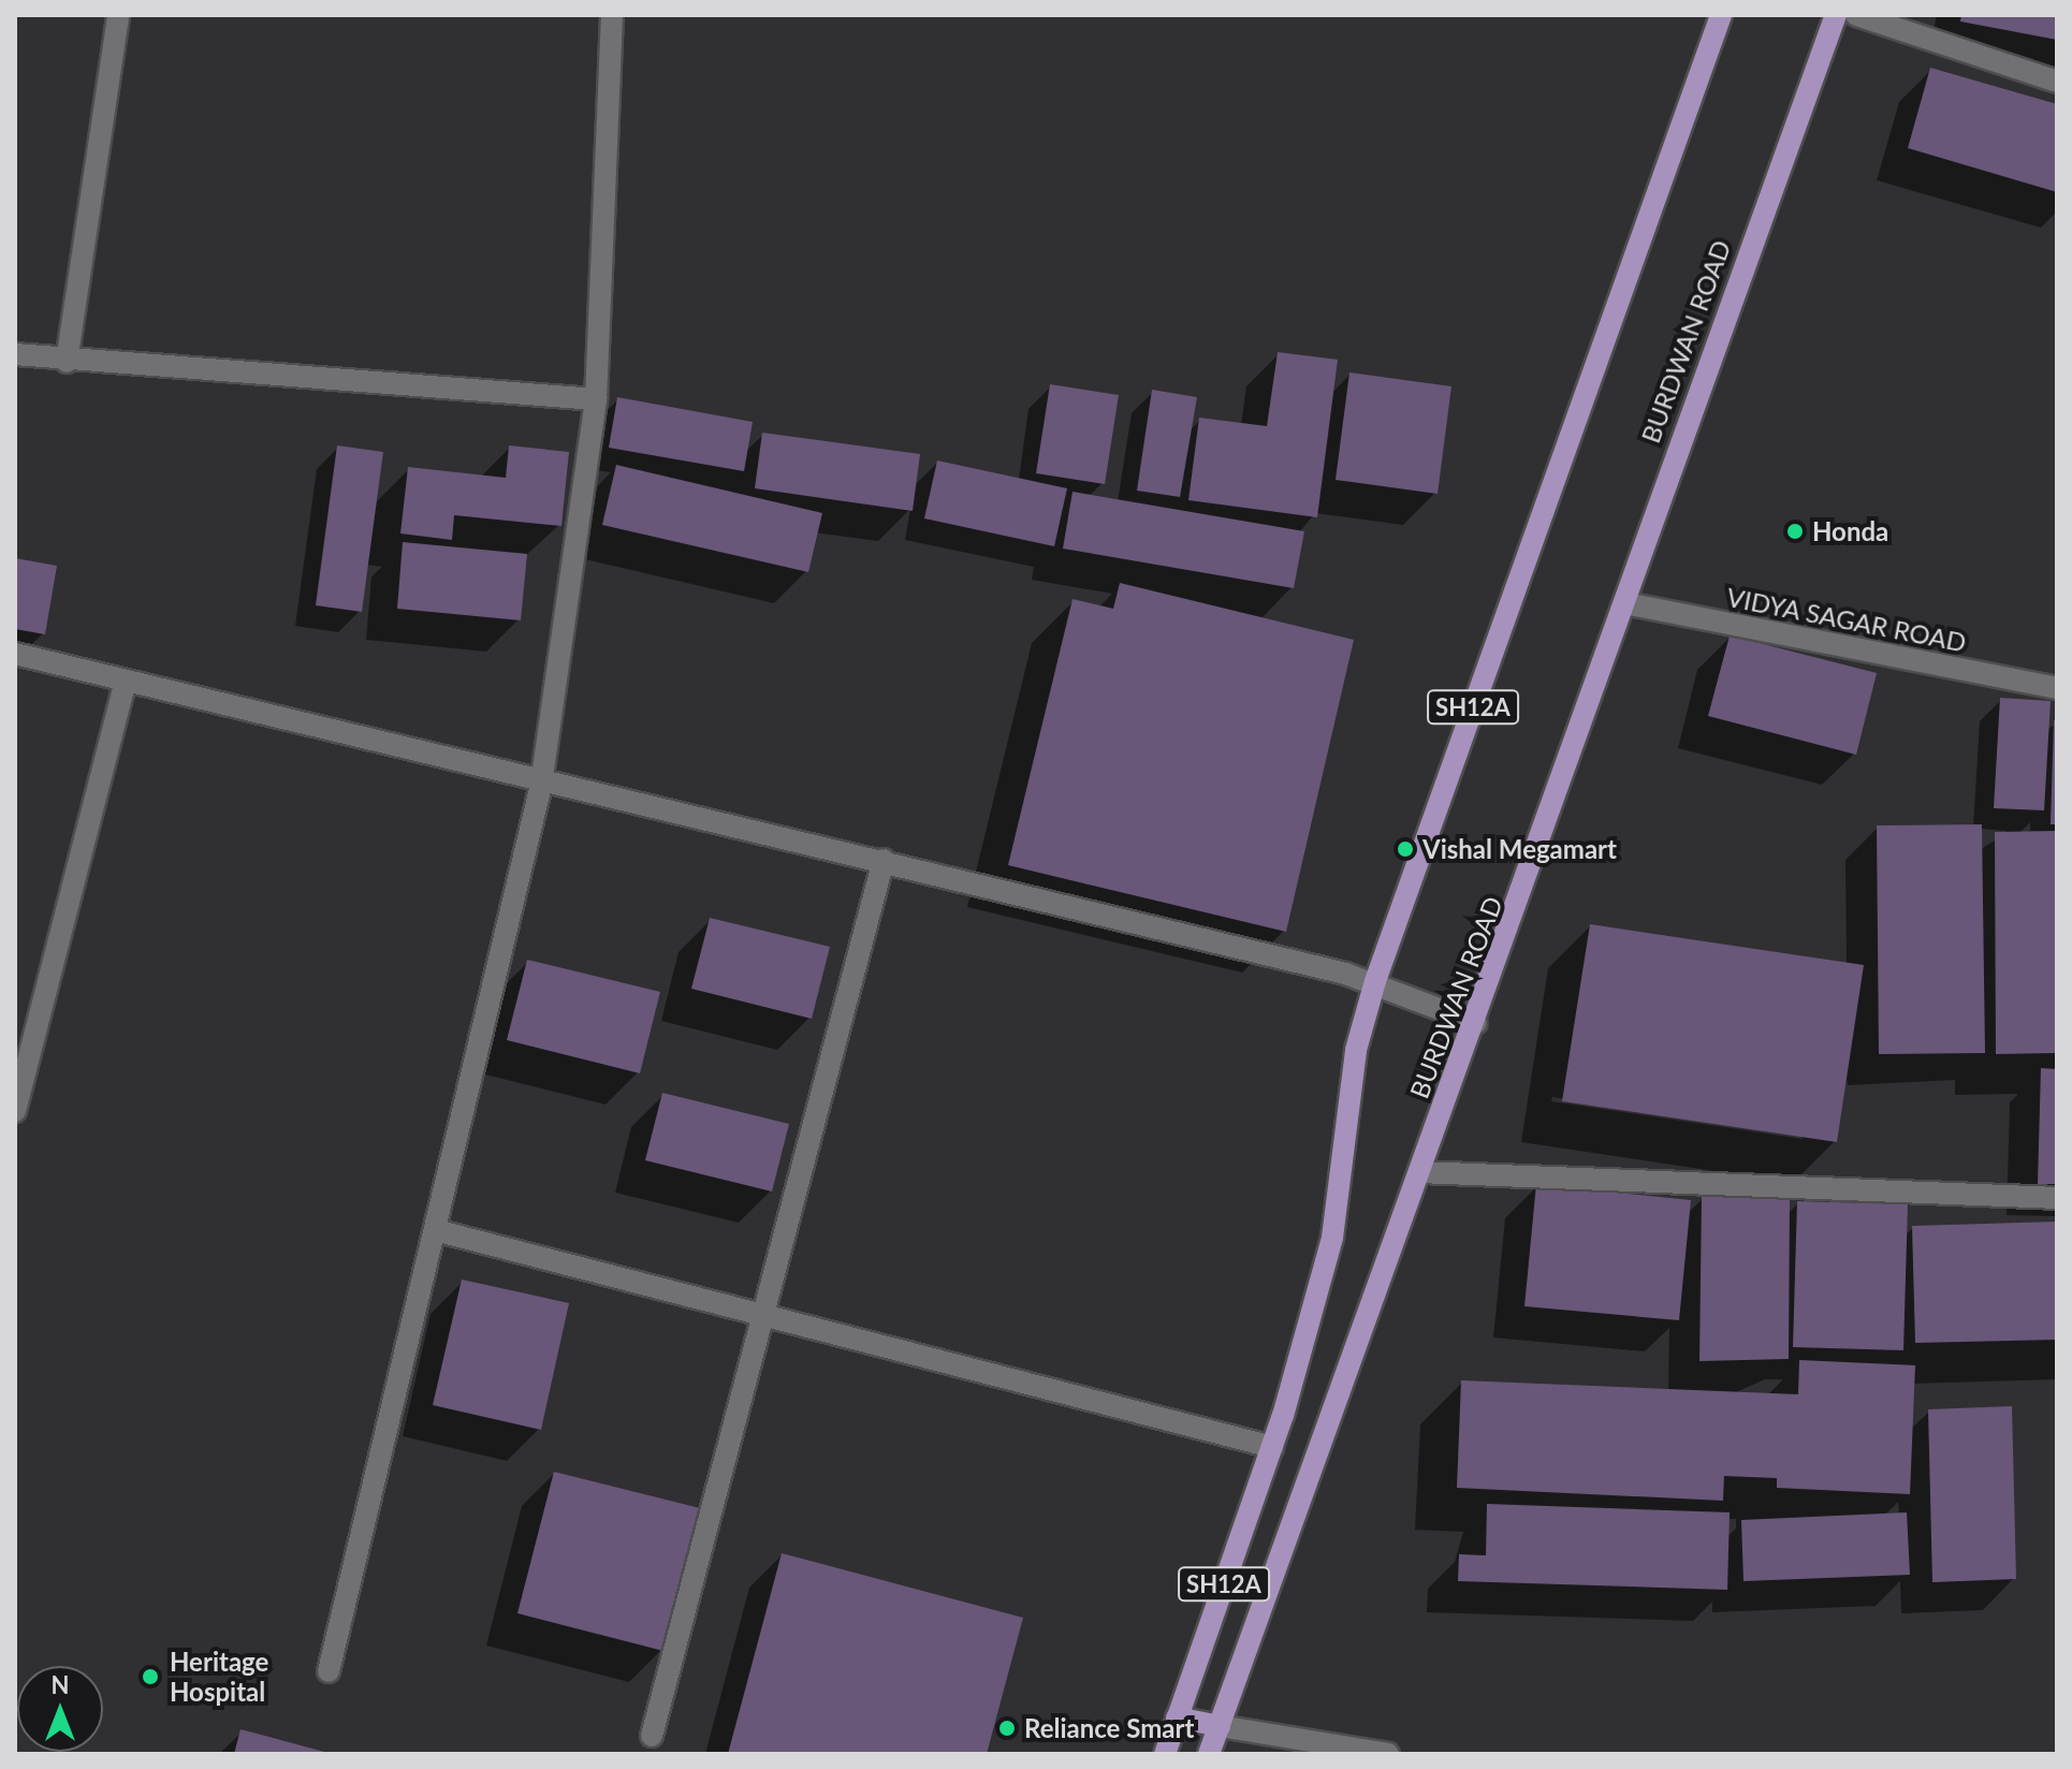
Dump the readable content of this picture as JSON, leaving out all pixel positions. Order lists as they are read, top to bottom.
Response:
{
  "streets": {
    "main road": ["BURDWAN ROAD", "SH12A"],
    "street": ["VIDYA SAGAR ROAD"]
  },
  "crossings": [
    ["BURDWAN ROAD", "VIDYA SAGAR ROAD"]
  ],
  "places": [
    "Honda",
    "Vishal Megamart",
    "Heritage Hospital",
    "Reliance Smart"
  ],
  "north": "top"
}
